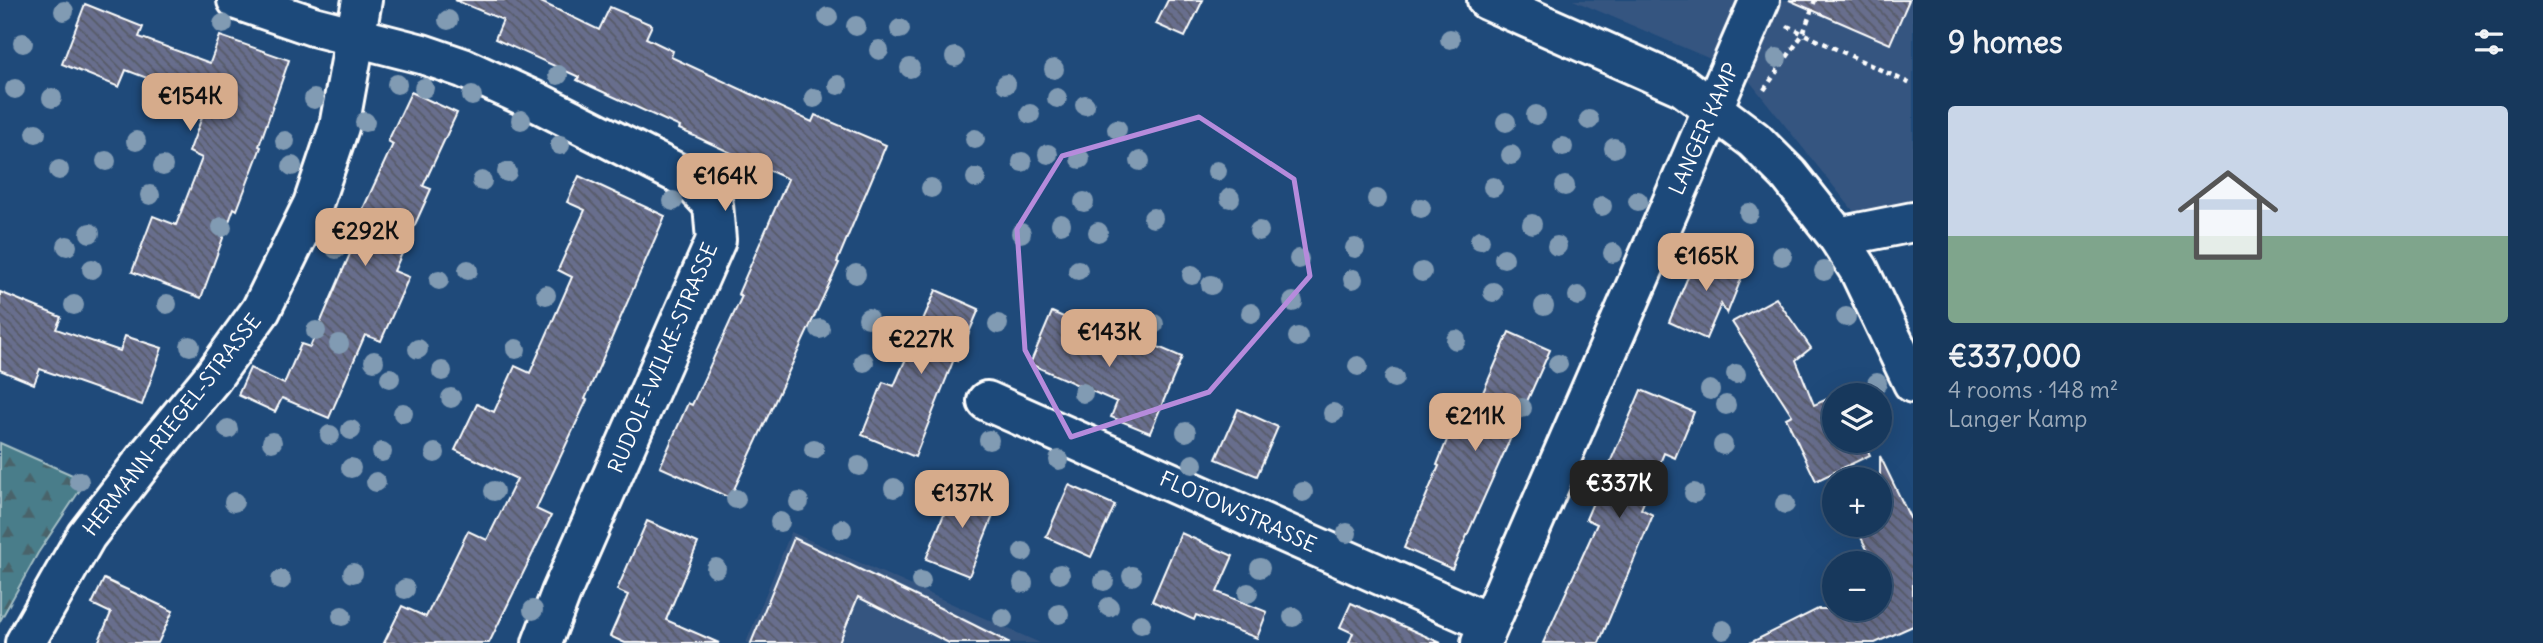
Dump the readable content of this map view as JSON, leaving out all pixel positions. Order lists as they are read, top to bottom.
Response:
{
  "streets": {
    "street": [
      "LANGER KAMP",
      "RUDOLF-WILKE-STRASSE",
      "HERMANN-RIEGEL-STRASSE",
      "FLOTOWSTRASSE"
    ]
  },
  "crossings": [
    ["LANGER KAMP", "FLOTOWSTRASSE"],
    ["RUDOLF-WILKE-STRASSE", "HERMANN-RIEGEL-STRASSE"]
  ],
  "page": {
    "heading": "9 homes",
    "price": [
      "€154K",
      "€164K",
      "€292K",
      "€165K",
      "€143K",
      "€227K",
      "€211K",
      "€337K",
      "€137K"
    ],
    "list": [
      {
        "name": "€337,000",
        "note": "4 rooms · 148 m² · Langer Kamp"
      }
    ],
    "map_buttons": ["+", "−"]
  }
}
